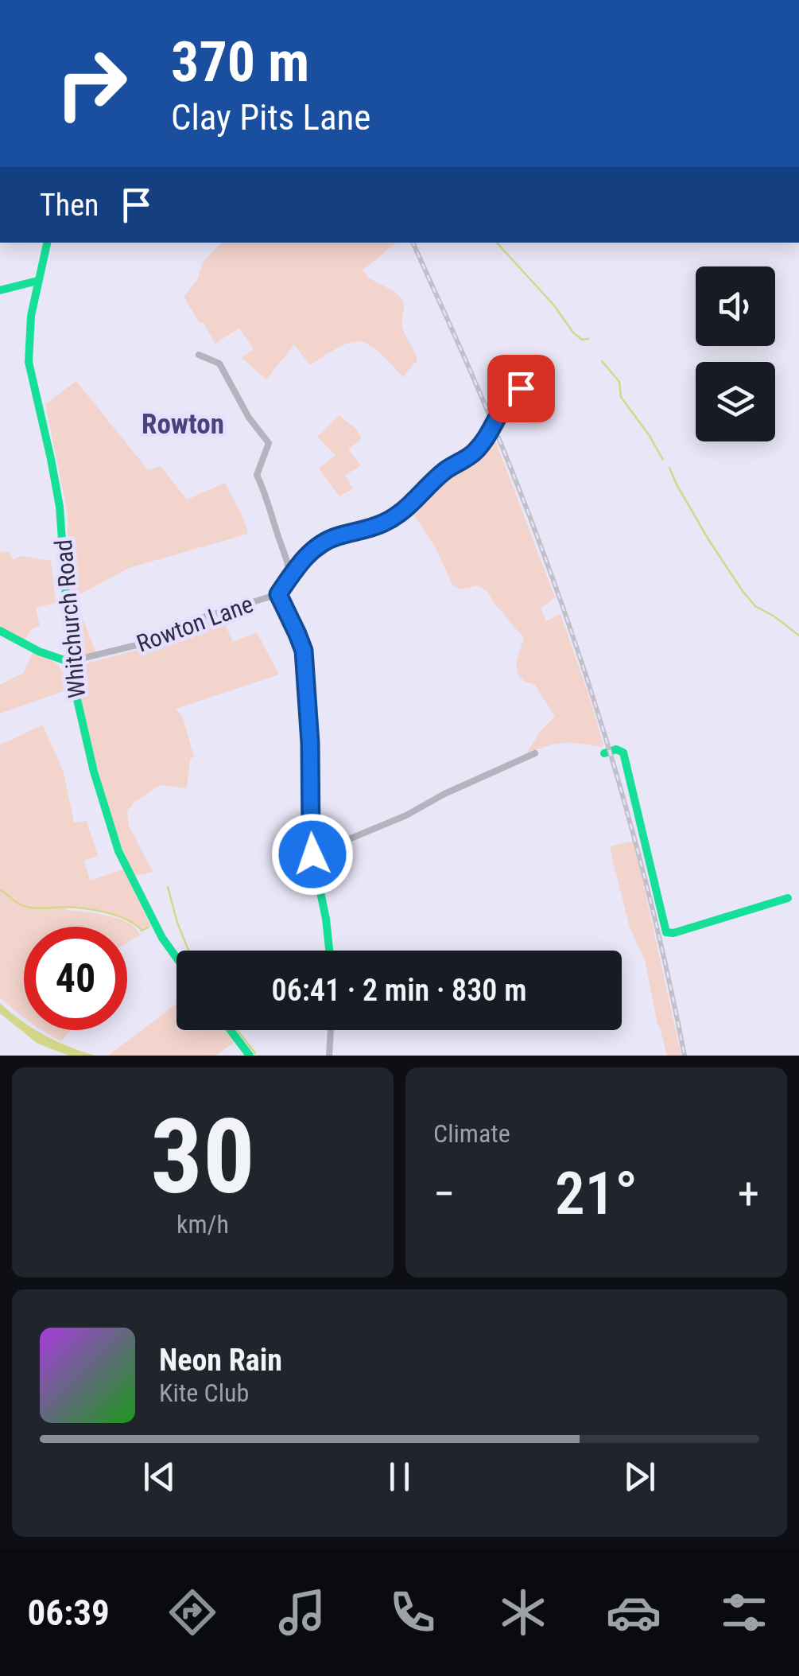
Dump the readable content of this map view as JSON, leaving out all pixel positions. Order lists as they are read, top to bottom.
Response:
{
  "streets": {
    "main road": ["Whitchurch Road", "Rowton Lane"]
  },
  "crossings": [
    ["Whitchurch Road", "Rowton Lane"]
  ],
  "districts": ["Rowton"],
  "page": {
    "turn": ["370 m", "Clay Pits Lane"],
    "then": "Then",
    "limit": "40",
    "trip": "06:41 · 2 min · 830 m",
    "tile": [
      ["30", "km/h"],
      "Climate"
    ],
    "heat": ["−", "21°", "+"],
    "song": ["Neon Rain", "Kite Club"],
    "tabs": "06:39"
  }
}
